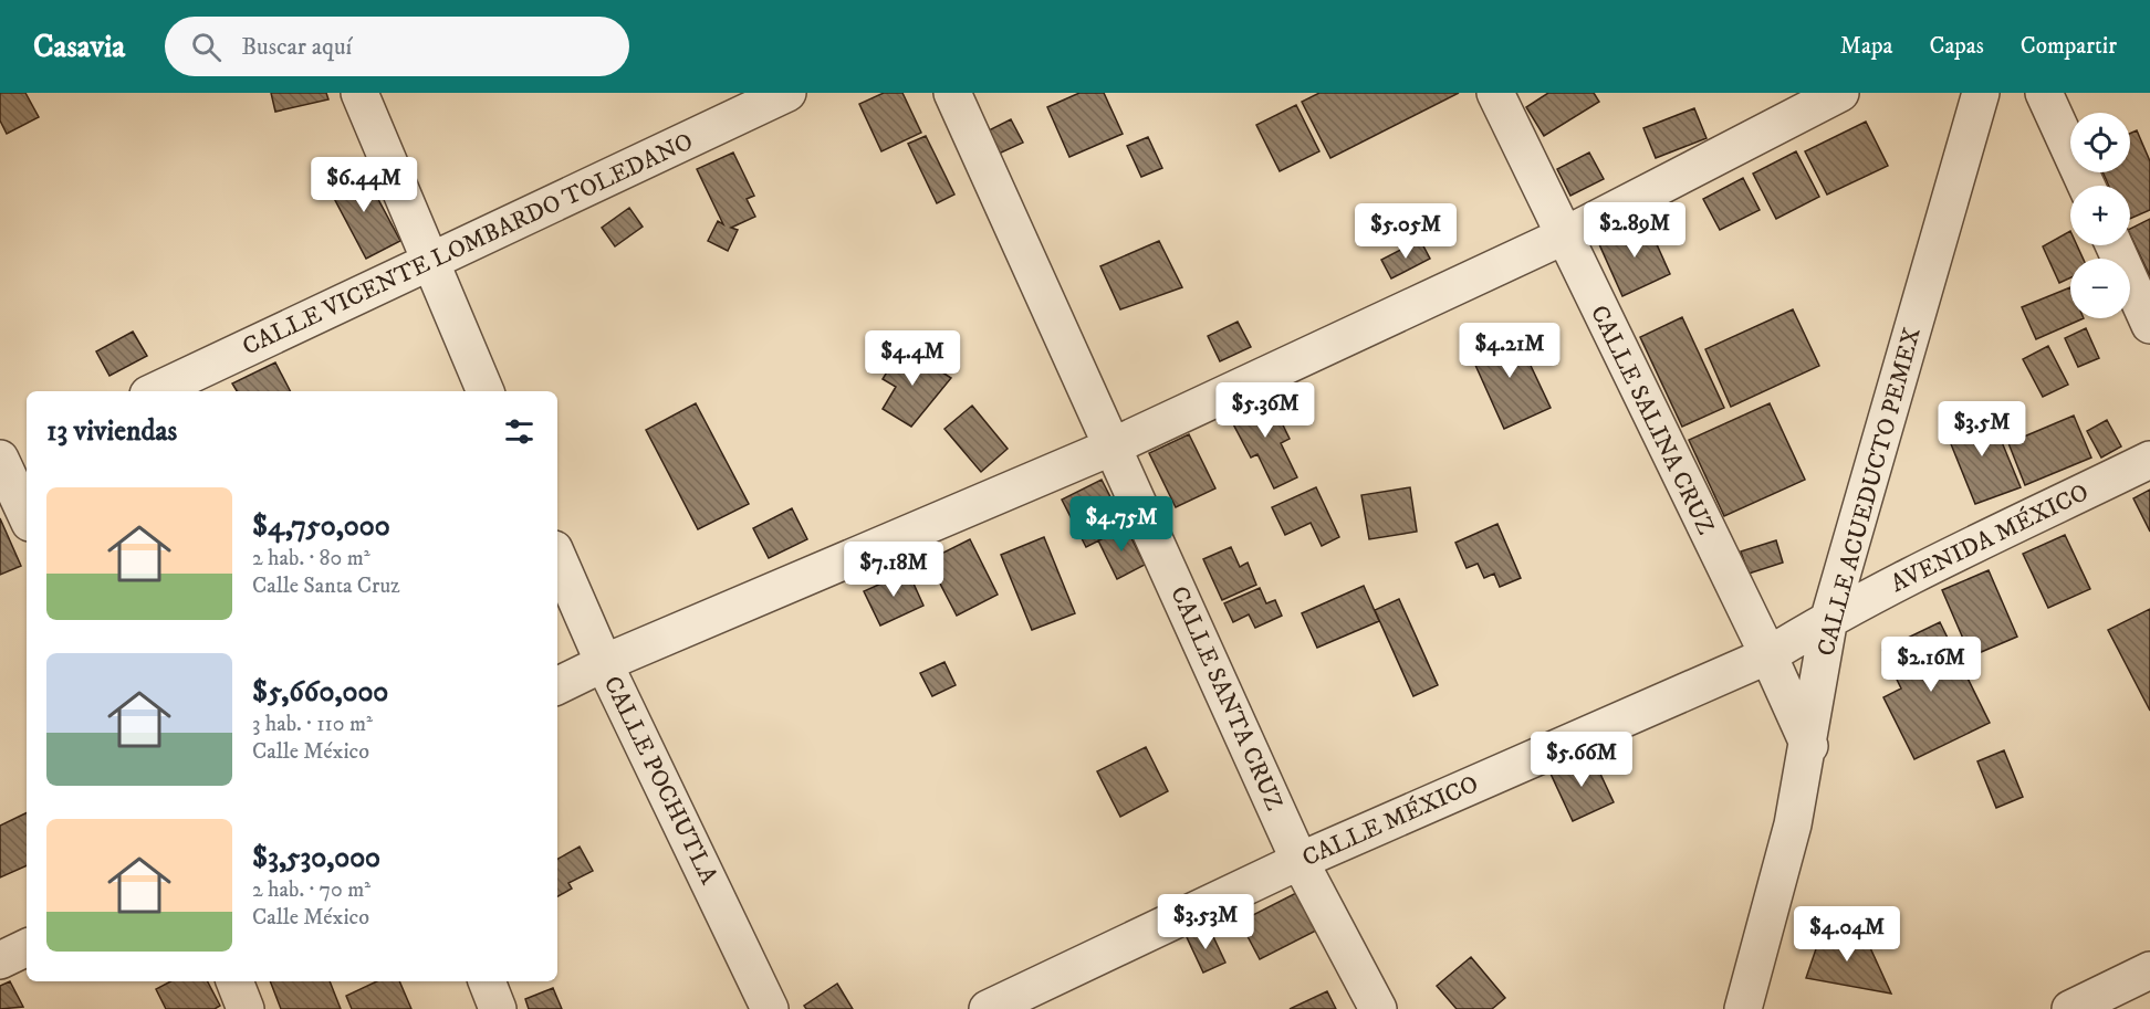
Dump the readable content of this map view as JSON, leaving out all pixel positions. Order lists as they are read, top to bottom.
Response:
{
  "streets": {
    "street": [
      "CALLE VICENTE LOMBARDO TOLEDANO",
      "CALLE SALINA CRUZ",
      "CALLE ACUEDUCTO PEMEX",
      "AVENIDA MÉXICO",
      "CALLE SANTA CRUZ",
      "CALLE POCHUTLA",
      "CALLE MÉXICO"
    ]
  },
  "crossings": [
    ["CALLE SALINA CRUZ", "CALLE ACUEDUCTO PEMEX"],
    ["CALLE SALINA CRUZ", "CALLE MÉXICO"],
    ["CALLE ACUEDUCTO PEMEX", "AVENIDA MÉXICO"],
    ["CALLE ACUEDUCTO PEMEX", "CALLE MÉXICO"],
    ["AVENIDA MÉXICO", "CALLE MÉXICO"],
    ["CALLE SANTA CRUZ", "CALLE MÉXICO"]
  ],
  "page": {
    "header": "Casavia",
    "search": "Buscar aquí",
    "nav": ["Mapa", "Capas", "Compartir"],
    "map_buttons": ["+", "−"],
    "price": [
      "$6.44M",
      "$2.89M",
      "$5.05M",
      "$4.21M",
      "$4.4M",
      "$5.36M",
      "$3.5M",
      "$4.75M",
      "$7.18M",
      "$2.16M",
      "$5.66M",
      "$3.53M",
      "$4.04M"
    ],
    "heading": "13 viviendas",
    "list": [
      {
        "name": "$4,750,000",
        "note": "2 hab. · 80 m² · Calle Santa Cruz"
      },
      {
        "name": "$5,660,000",
        "note": "3 hab. · 110 m² · Calle México"
      },
      {
        "name": "$3,530,000",
        "note": "2 hab. · 70 m² · Calle México"
      }
    ]
  }
}
